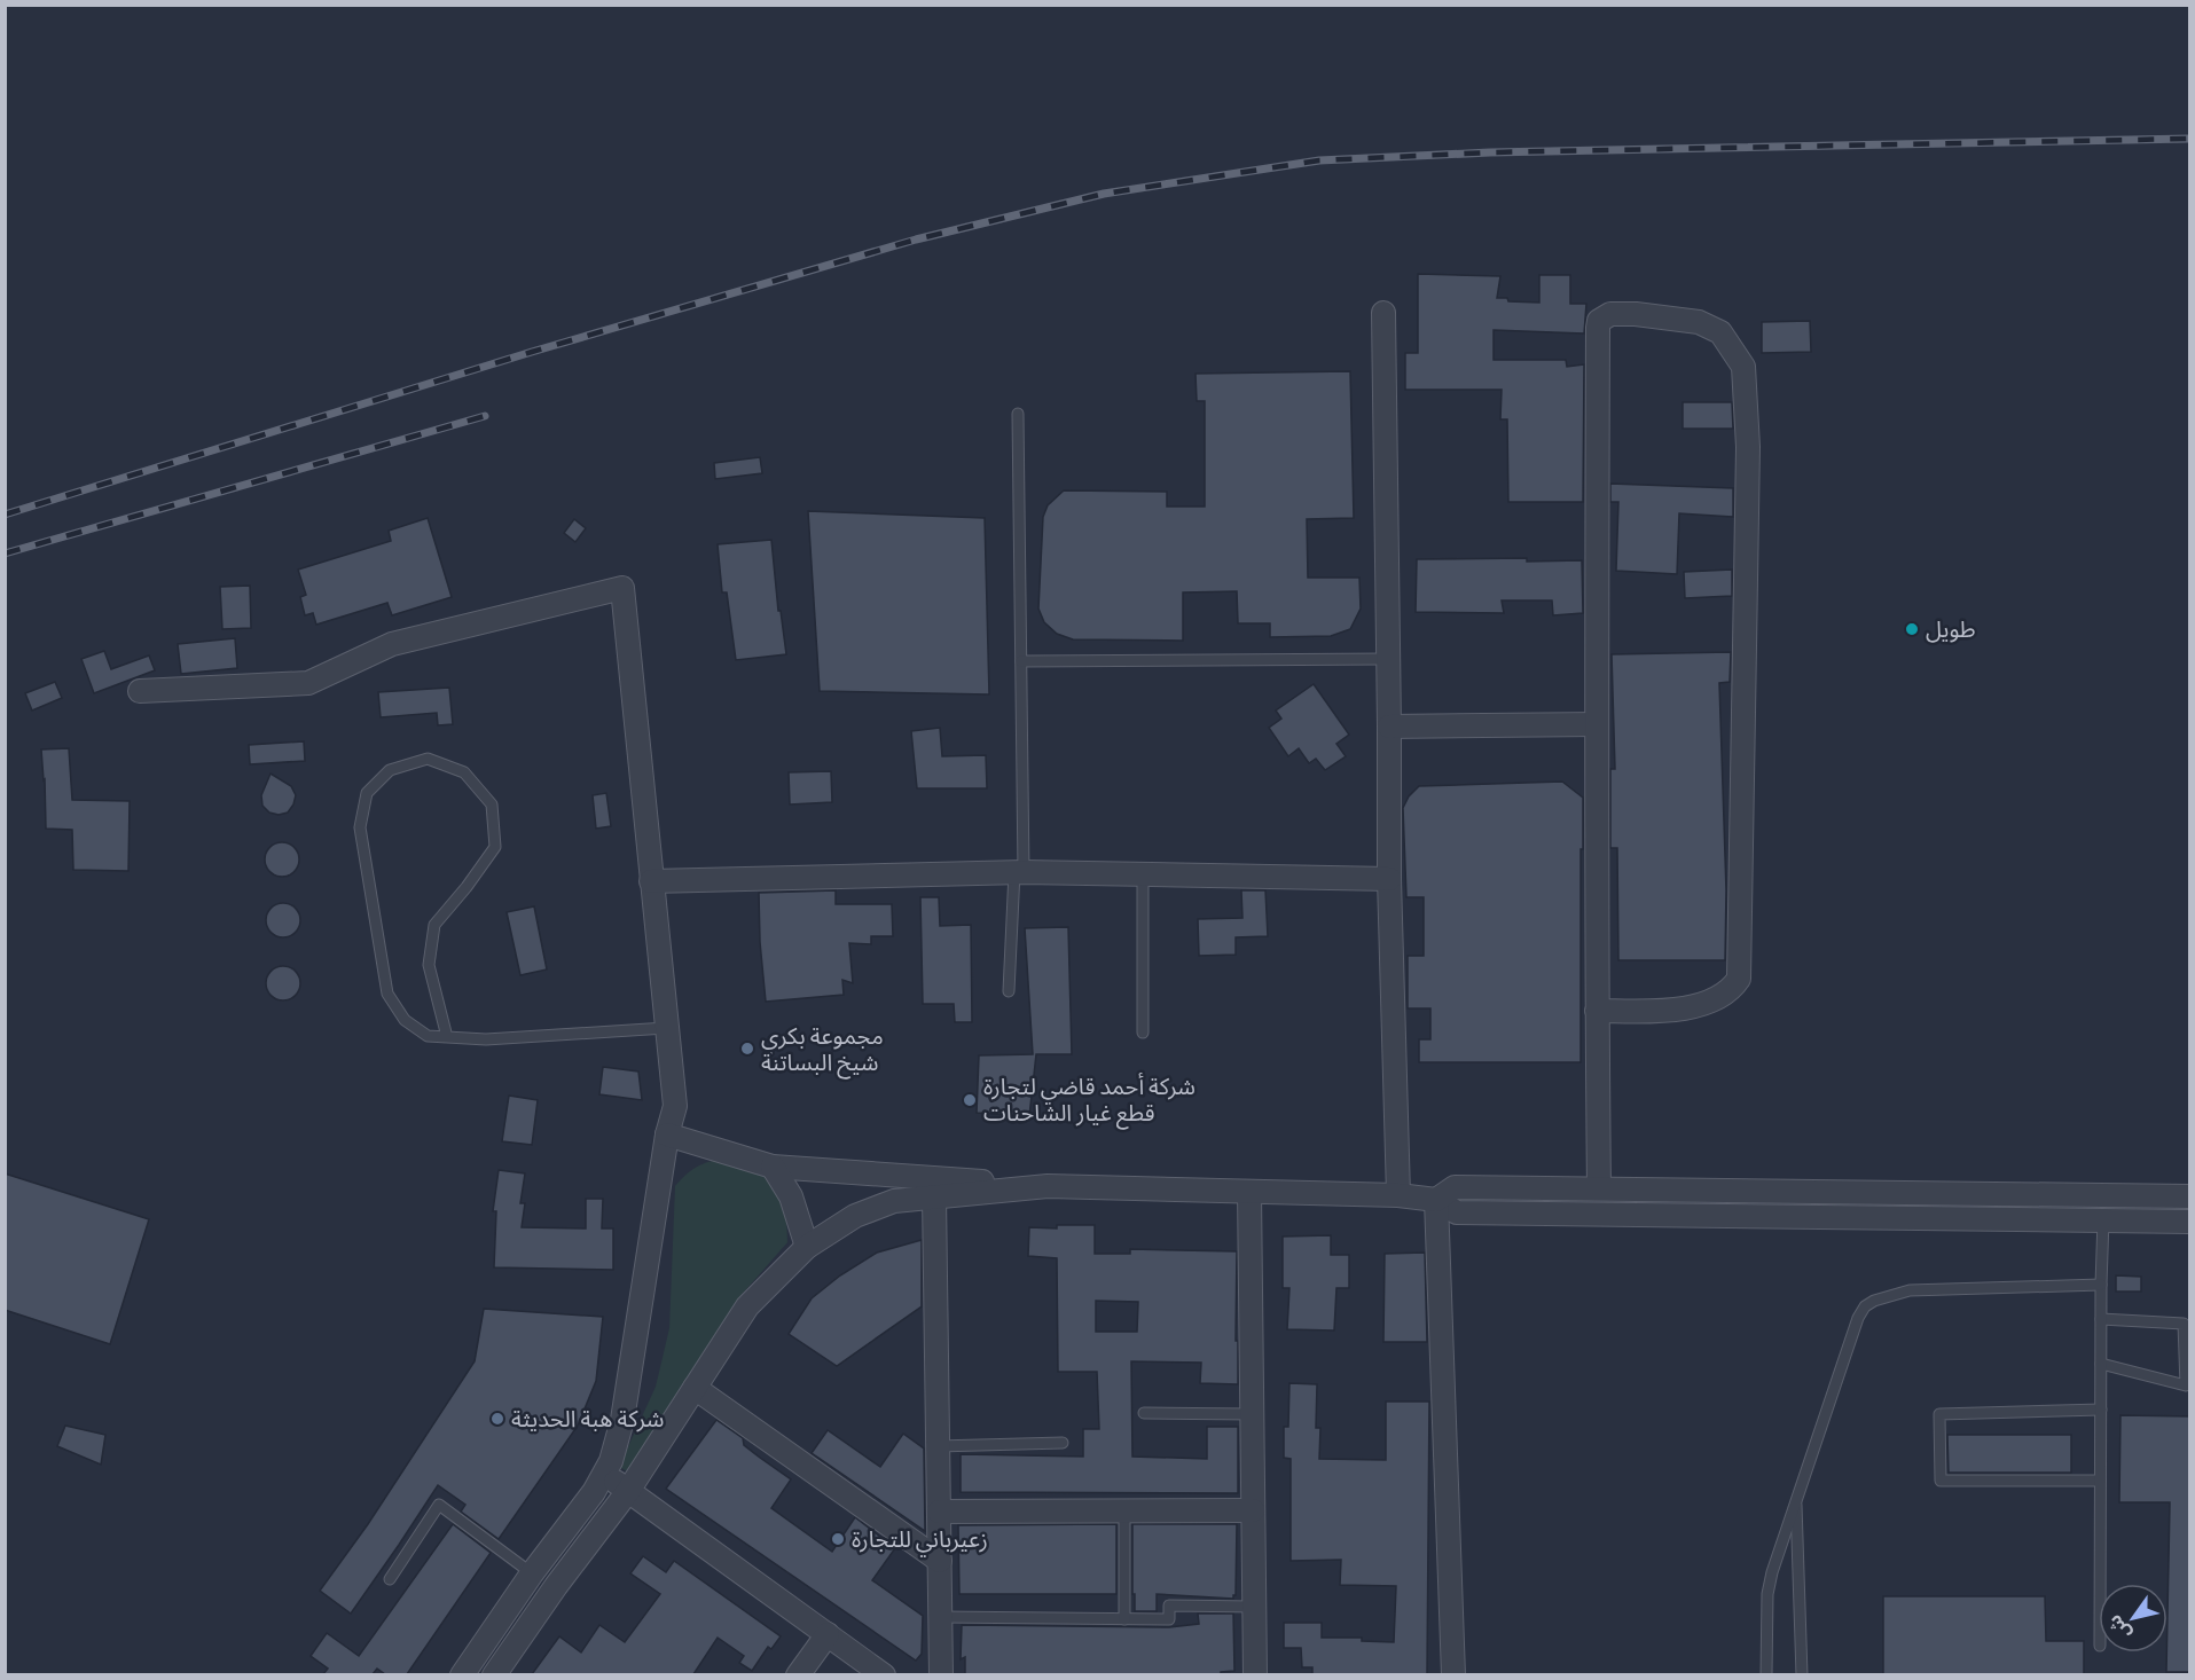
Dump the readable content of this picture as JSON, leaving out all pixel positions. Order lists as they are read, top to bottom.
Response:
{
  "places": [
    "طويل",
    "مجموعة بكري شيخ البساتنة",
    "شركة أحمد قاضي لتجارة قطع غيار الشاحنات",
    "شركة هبة الحديثة",
    "زعيرباني للتجارة"
  ],
  "north": "bottom left"
}
